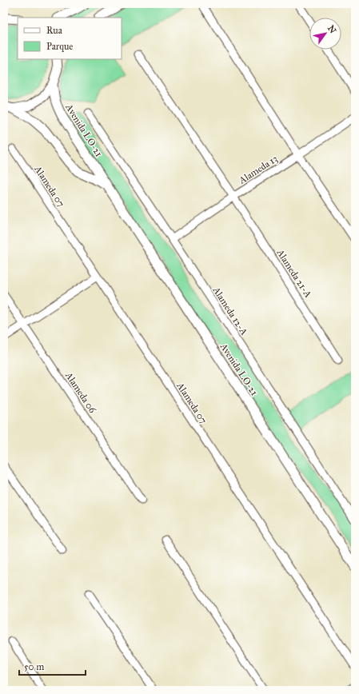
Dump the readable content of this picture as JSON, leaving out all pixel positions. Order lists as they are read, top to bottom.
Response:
{
  "streets": {
    "street": [
      "Avenida LO-21",
      "Alameda 13",
      "Alameda 07",
      "Alameda 21-A",
      "Alameda 12-A",
      "Alameda 06"
    ]
  },
  "crossings": [
    ["Alameda 13", "Alameda 21-A"],
    ["Alameda 13", "Alameda 12-A"]
  ],
  "legend": ["Rua", "Parque"],
  "scale_bar": "50 m",
  "north": "top right"
}
